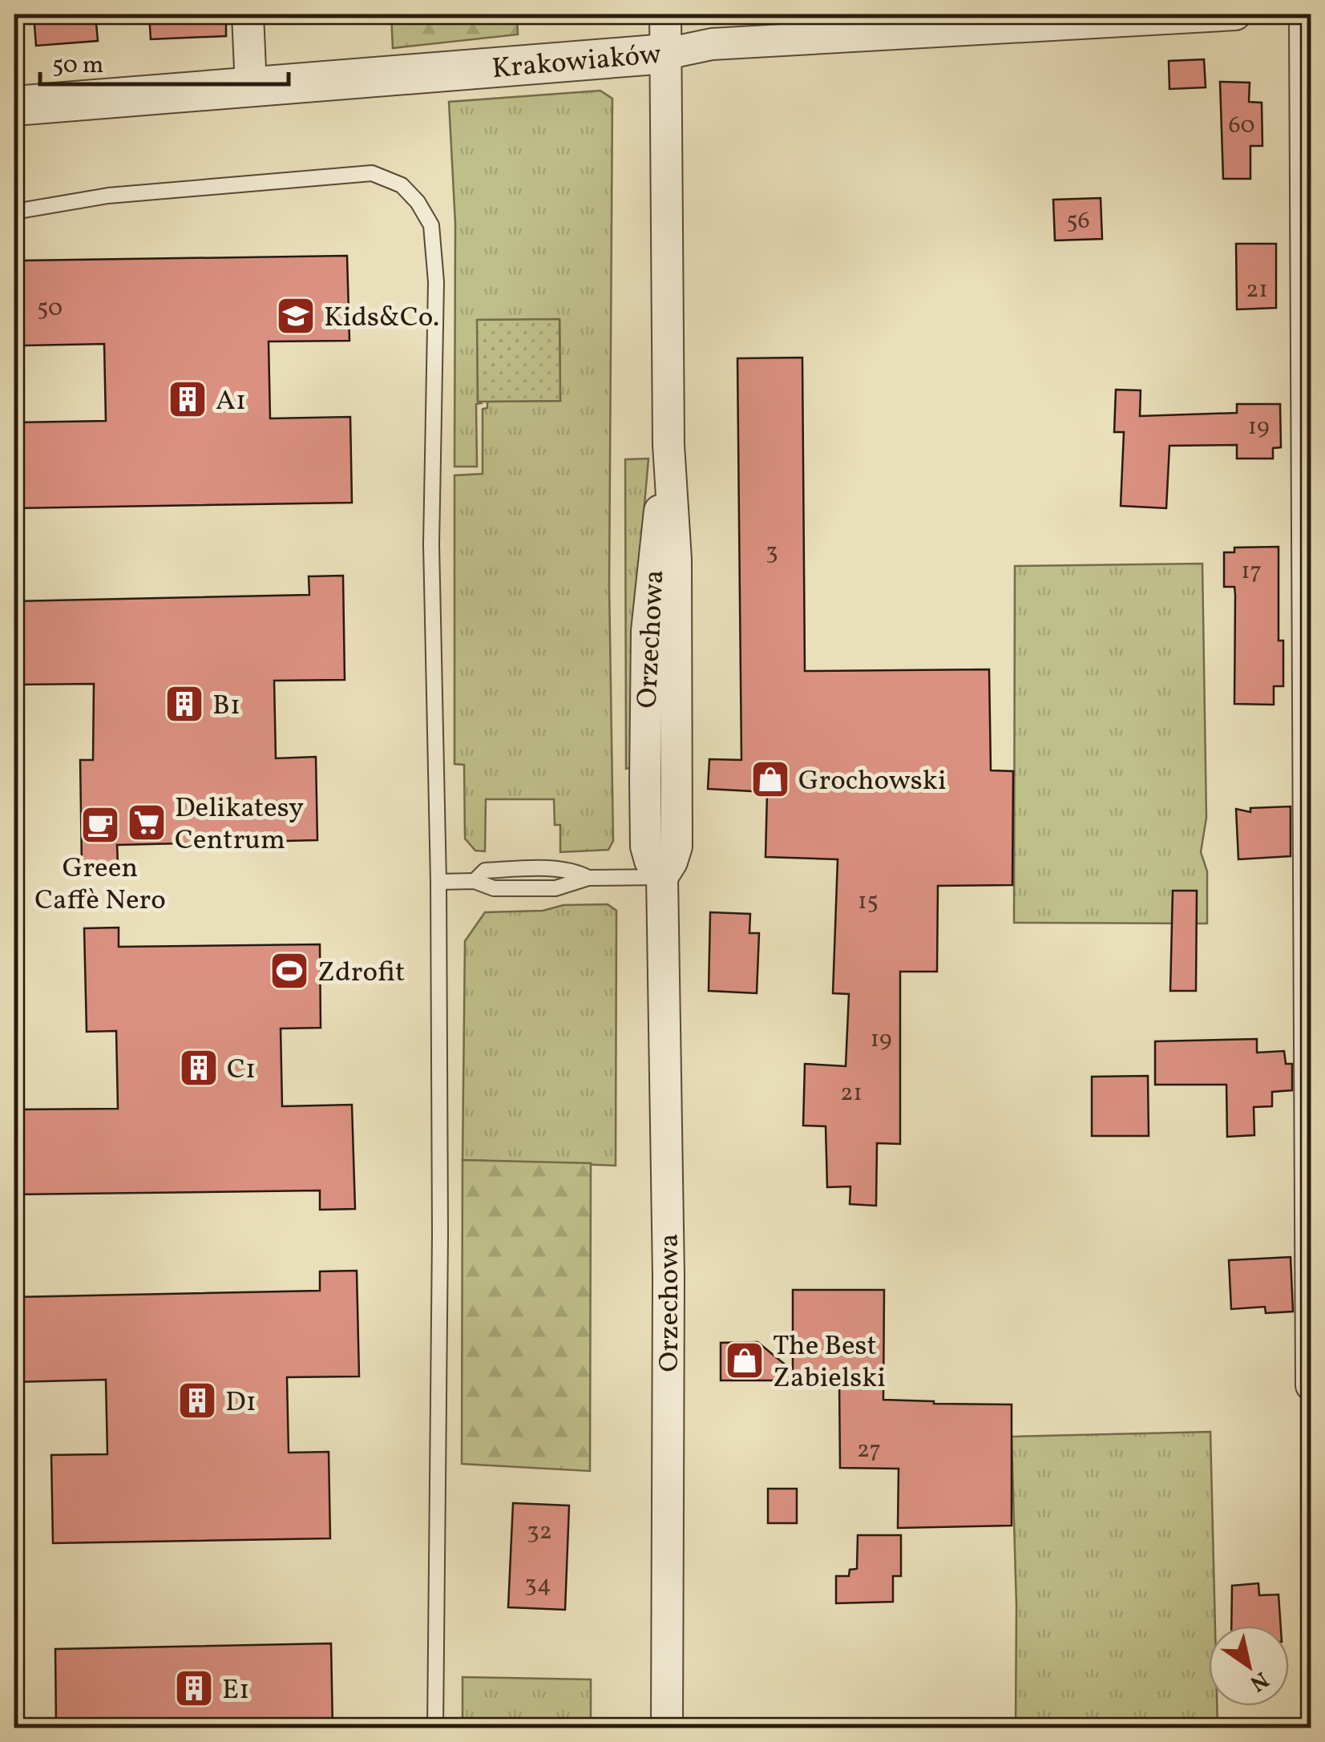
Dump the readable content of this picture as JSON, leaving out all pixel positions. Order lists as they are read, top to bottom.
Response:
{
  "streets": {
    "street": ["Krakowiaków", "Orzechowa"]
  },
  "crossings": [
    ["Krakowiaków", "Orzechowa"]
  ],
  "places": {
    "school or university": ["Kids&Co."],
    "building": [
      "A1",
      "B1",
      "C1",
      "D1",
      "E1"
    ],
    "shop": ["Grochowski", "The Best Zabielski"],
    "supermarket": ["Delikatesy Centrum"],
    "cafe": ["Green Caffè Nero"],
    "sports": ["Zdrofit"]
  },
  "house_numbers": [
    "60",
    "56",
    "21",
    "50",
    "19",
    "3",
    "17",
    "15",
    "19",
    "21",
    "27",
    "32",
    "34"
  ],
  "scale_bar": "50 m",
  "north": "bottom right"
}
